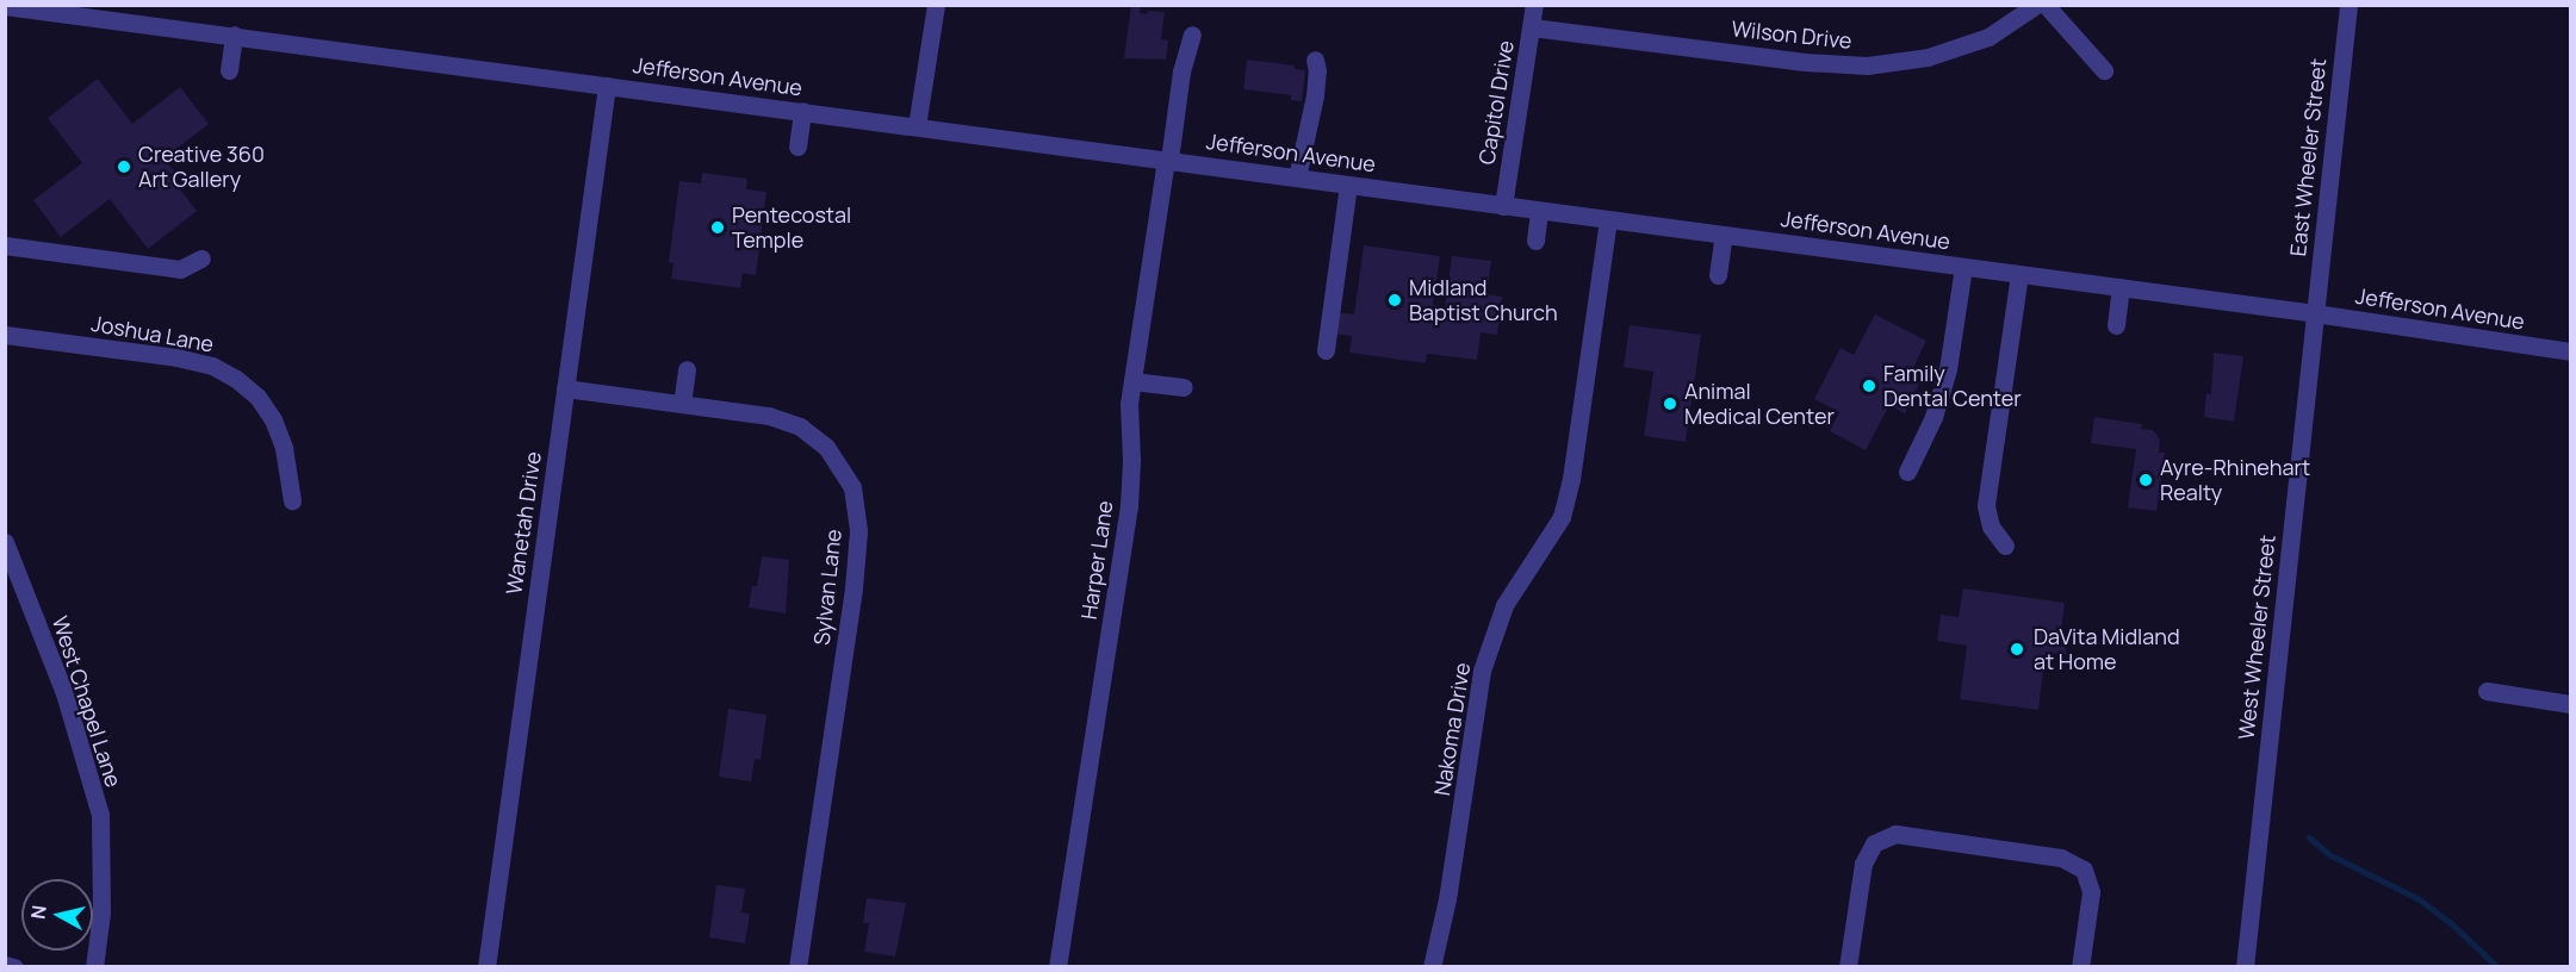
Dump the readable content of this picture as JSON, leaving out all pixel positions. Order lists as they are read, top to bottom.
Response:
{
  "streets": {
    "street": [
      "Wilson Drive",
      "Jefferson Avenue",
      "Capitol Drive",
      "East Wheeler Street",
      "Joshua Lane",
      "Wanetah Drive",
      "Harper Lane",
      "Sylvan Lane",
      "West Wheeler Street",
      "West Chapel Lane",
      "Nakoma Drive"
    ]
  },
  "crossings": [
    ["Wilson Drive", "Capitol Drive"],
    ["Jefferson Avenue", "Capitol Drive"],
    ["Jefferson Avenue", "East Wheeler Street"],
    ["Jefferson Avenue", "Wanetah Drive"],
    ["Jefferson Avenue", "Harper Lane"],
    ["Jefferson Avenue", "West Wheeler Street"],
    ["Jefferson Avenue", "Nakoma Drive"],
    ["East Wheeler Street", "West Wheeler Street"],
    ["Wanetah Drive", "Sylvan Lane"]
  ],
  "places": [
    "Creative 360 Art Gallery",
    "Pentecostal Temple",
    "Midland Baptist Church",
    "Family Dental Center",
    "Animal Medical Center",
    "Ayre-Rhinehart Realty",
    "DaVita Midland at Home"
  ],
  "north": "left"
}
